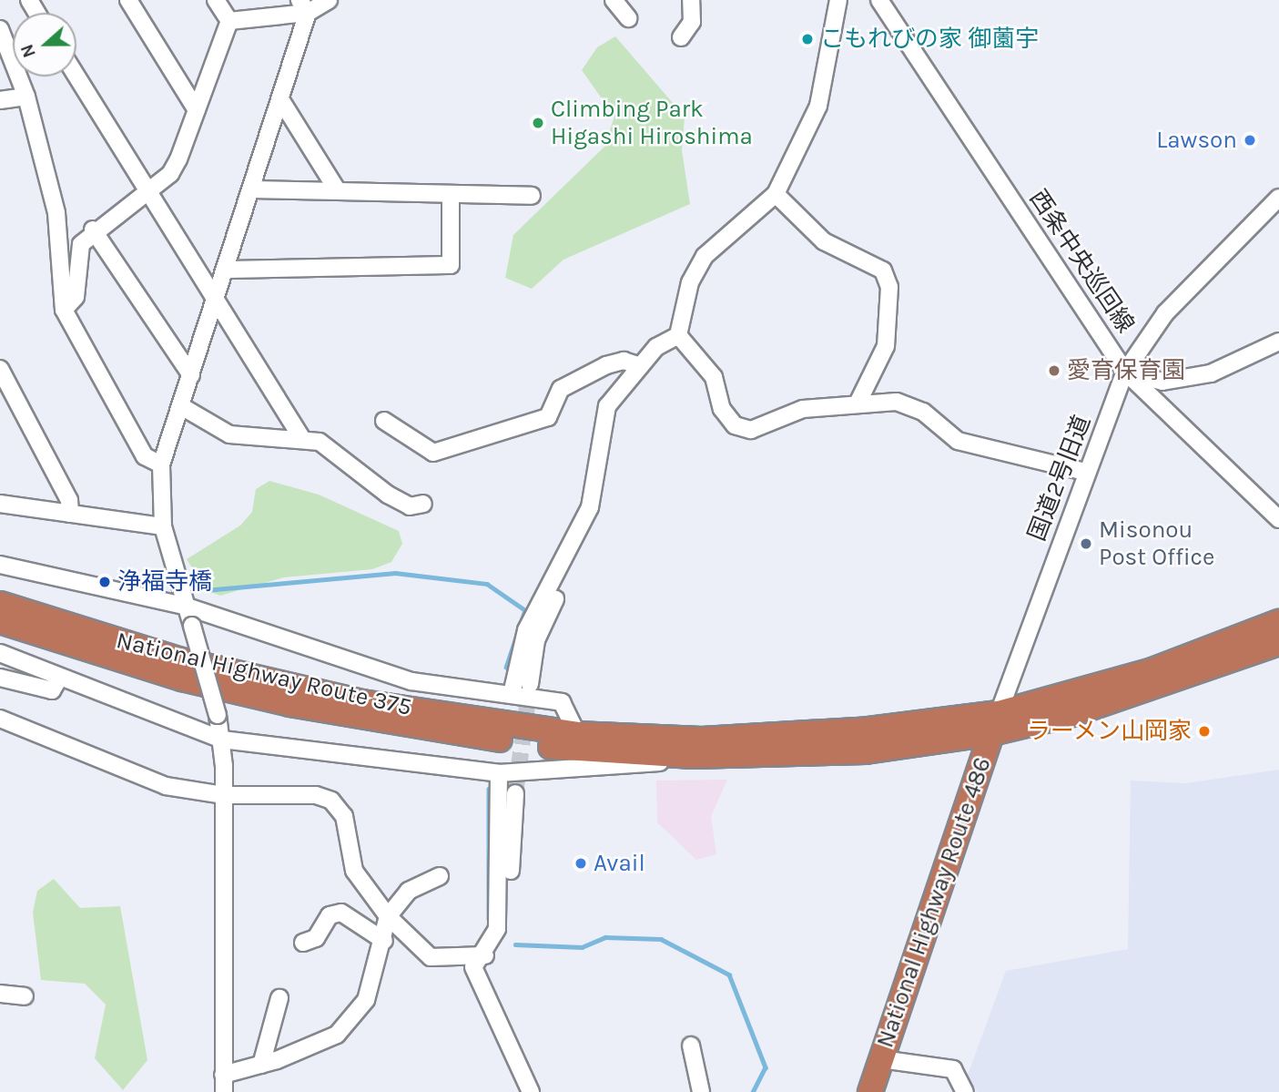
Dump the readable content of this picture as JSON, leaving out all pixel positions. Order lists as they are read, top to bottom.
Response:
{
  "streets": {
    "highway": ["National Highway Route 375", "National Highway Route 486"],
    "street": ["西条中央巡回線", "国道2号旧道"]
  },
  "crossings": [
    ["西条中央巡回線", "国道2号旧道"],
    ["国道2号旧道", "National Highway Route 375"],
    ["国道2号旧道", "National Highway Route 486"],
    ["National Highway Route 375", "National Highway Route 486"]
  ],
  "places": [
    "こもれびの家 御薗宇",
    "Climbing Park Higashi Hiroshima",
    "Lawson",
    "愛育保育園",
    "Misonou Post Office",
    "浄福寺橋",
    "ラーメン山岡家",
    "Avail"
  ],
  "north": "left"
}
